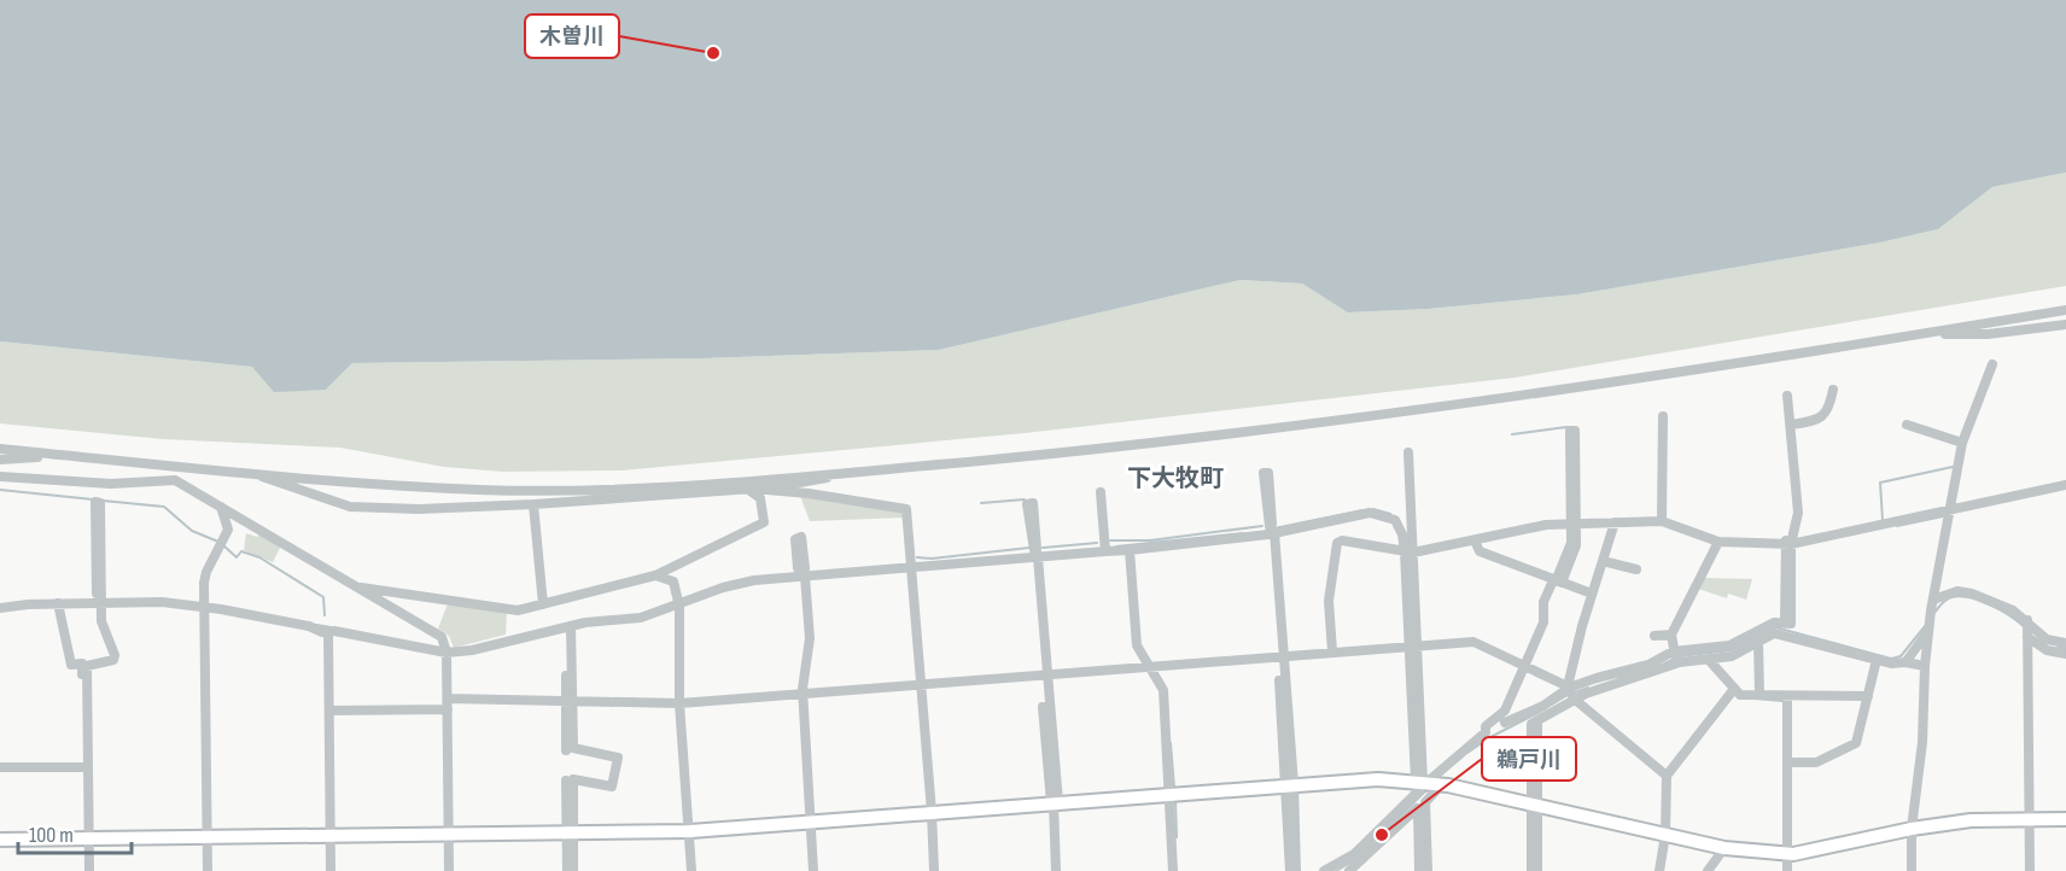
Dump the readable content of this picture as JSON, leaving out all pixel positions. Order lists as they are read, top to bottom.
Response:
{
  "districts": ["下大牧町"],
  "places": ["木曽川", "鵜戸川"],
  "scale_bar": "100 m"
}
